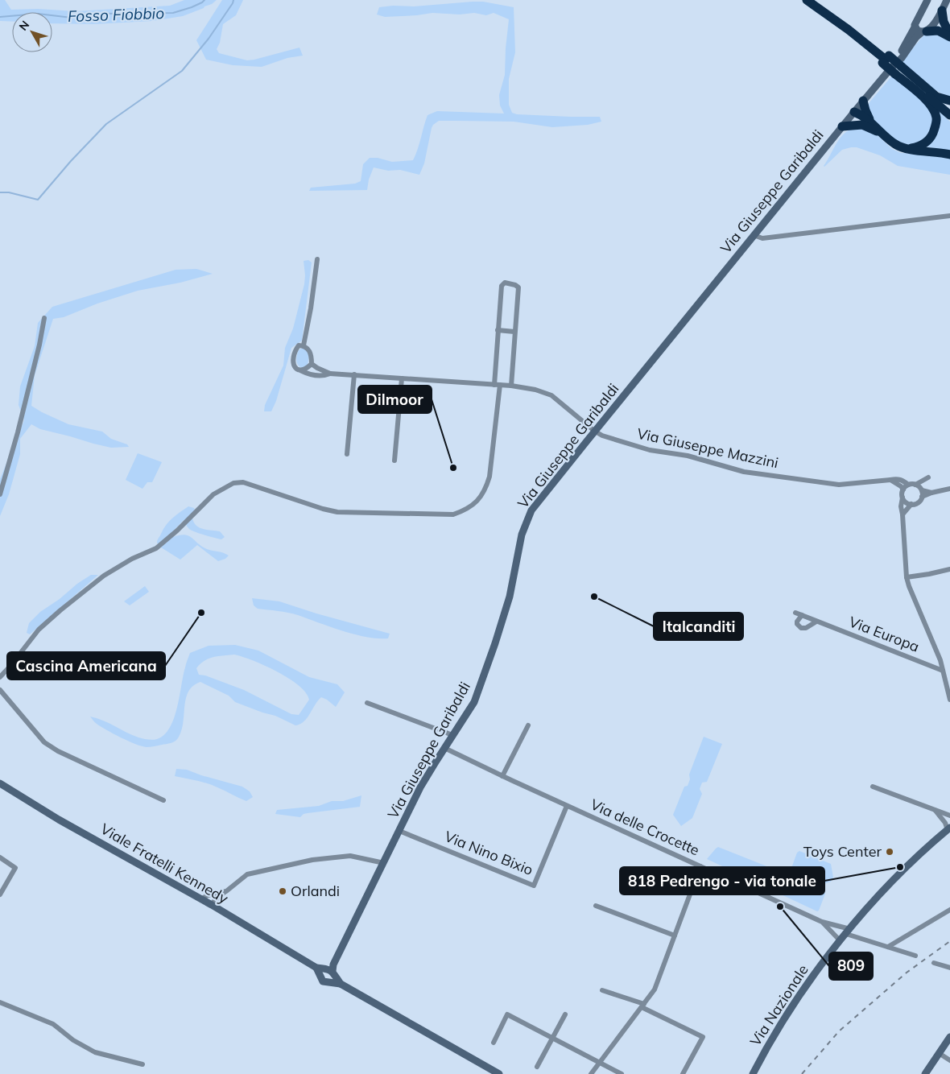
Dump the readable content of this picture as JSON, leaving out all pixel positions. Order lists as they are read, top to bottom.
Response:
{
  "streets": {
    "street": [
      "Via Giuseppe Garibaldi",
      "Via Giuseppe Mazzini",
      "Via Europa",
      "Via delle Crocette",
      "Via Nino Bixio",
      "Viale Fratelli Kennedy",
      "Via Nazionale"
    ]
  },
  "crossings": [
    ["Via Giuseppe Garibaldi", "Via Giuseppe Mazzini"],
    ["Via Giuseppe Garibaldi", "Via delle Crocette"],
    ["Via Giuseppe Garibaldi", "Via Nino Bixio"],
    ["Via Giuseppe Garibaldi", "Viale Fratelli Kennedy"],
    ["Via delle Crocette", "Via Nino Bixio"],
    ["Via delle Crocette", "Via Nazionale"]
  ],
  "water": ["Fosso Fiobbio"],
  "places": [
    "Dilmoor",
    "Italcanditi",
    "Cascina Americana",
    "Toys Center",
    "818 Pedrengo - via tonale",
    "Orlandi",
    "809"
  ],
  "north": "top left"
}
